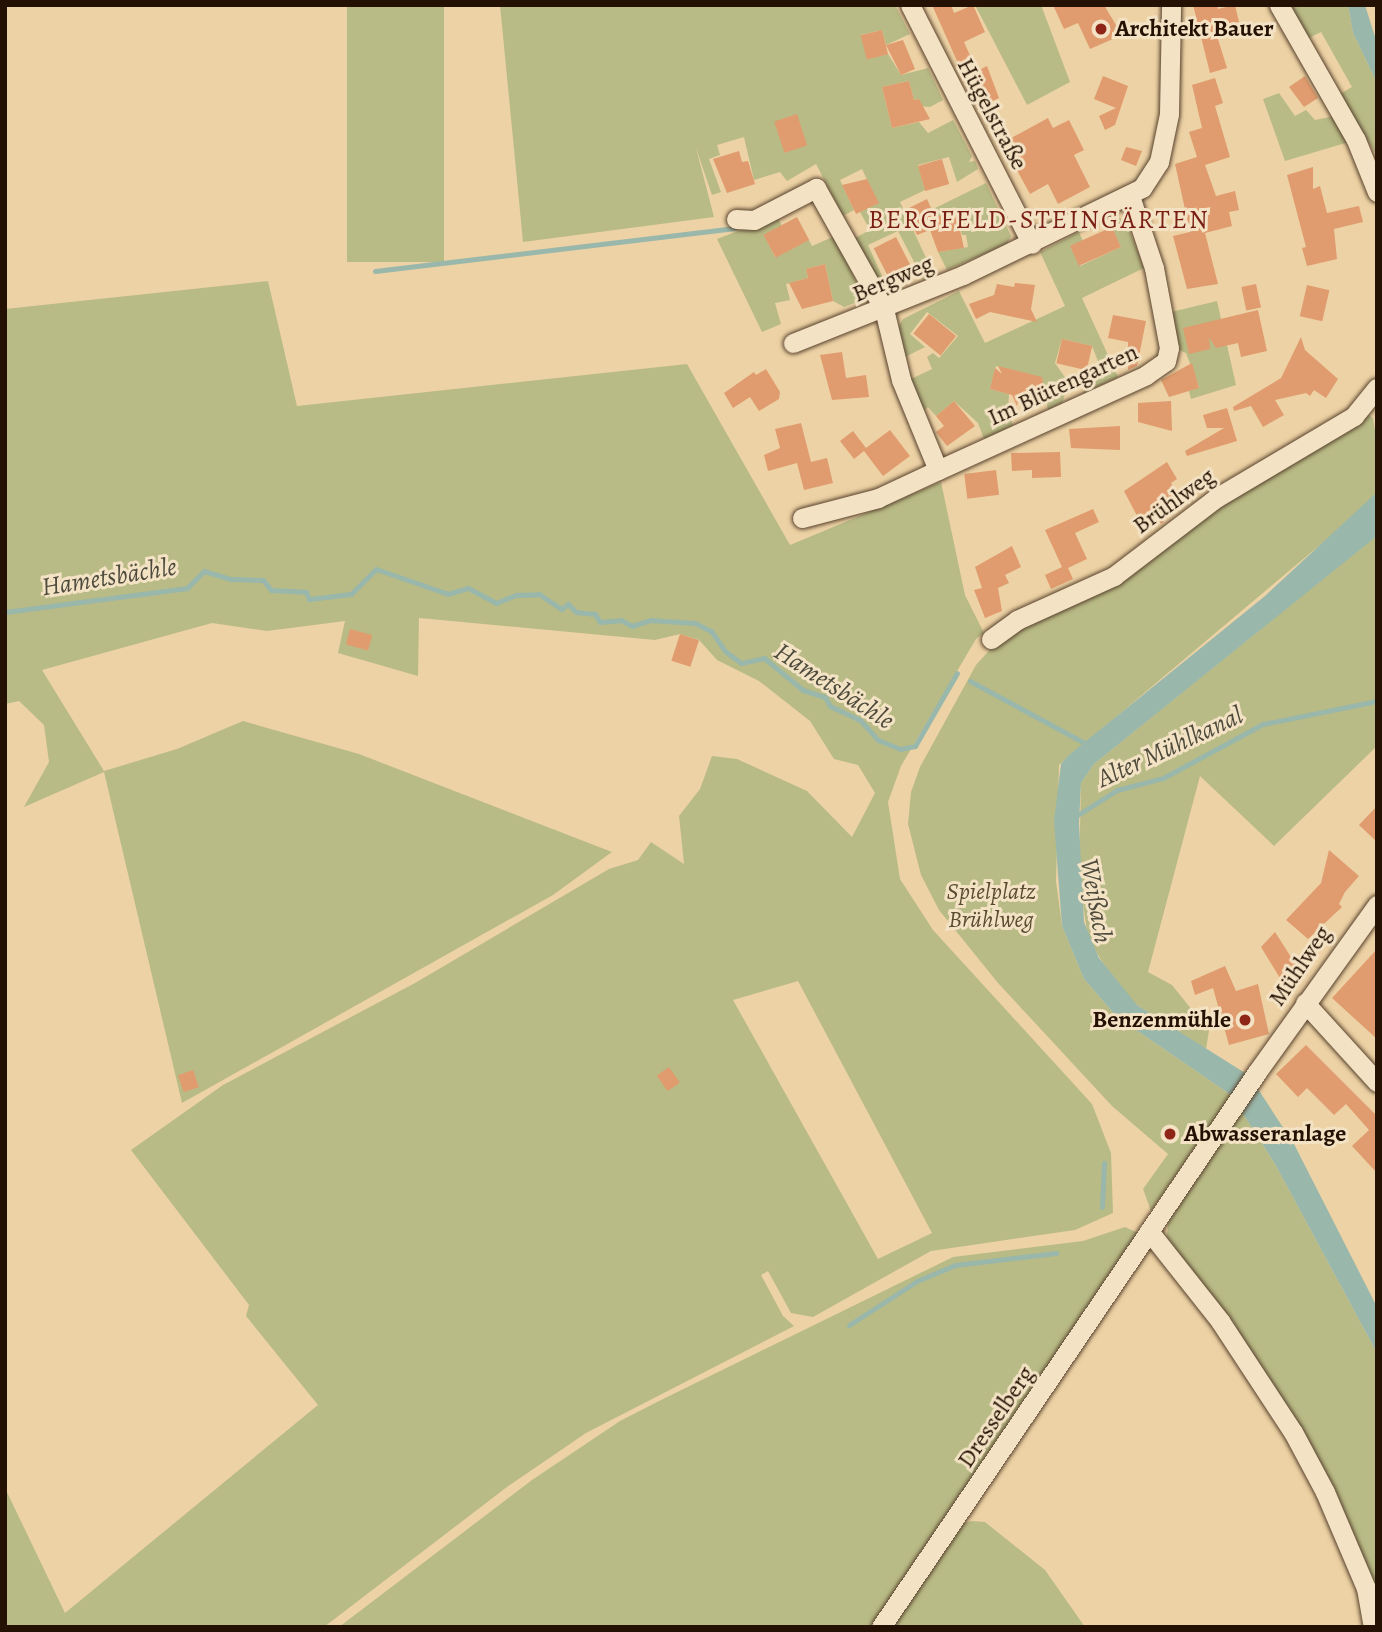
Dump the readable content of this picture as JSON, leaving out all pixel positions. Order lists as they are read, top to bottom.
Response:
{
  "streets": {
    "street": [
      "Hügelstraße",
      "Bergweg",
      "Im Blütengarten",
      "Brühlweg",
      "Mühlweg",
      "Dresselberg"
    ]
  },
  "crossings": [
    ["Hügelstraße", "Bergweg"],
    ["Bergweg", "Im Blütengarten"],
    ["Mühlweg", "Dresselberg"]
  ],
  "districts": ["BERGFELD-STEINGÄRTEN"],
  "water": ["Hametsbächle", "Alter Mühlkanal", "Weißach"],
  "parks": ["Spielplatz Brühlweg"],
  "places": ["Architekt Bauer", "Benzenmühle", "Abwasseranlage"]
}
